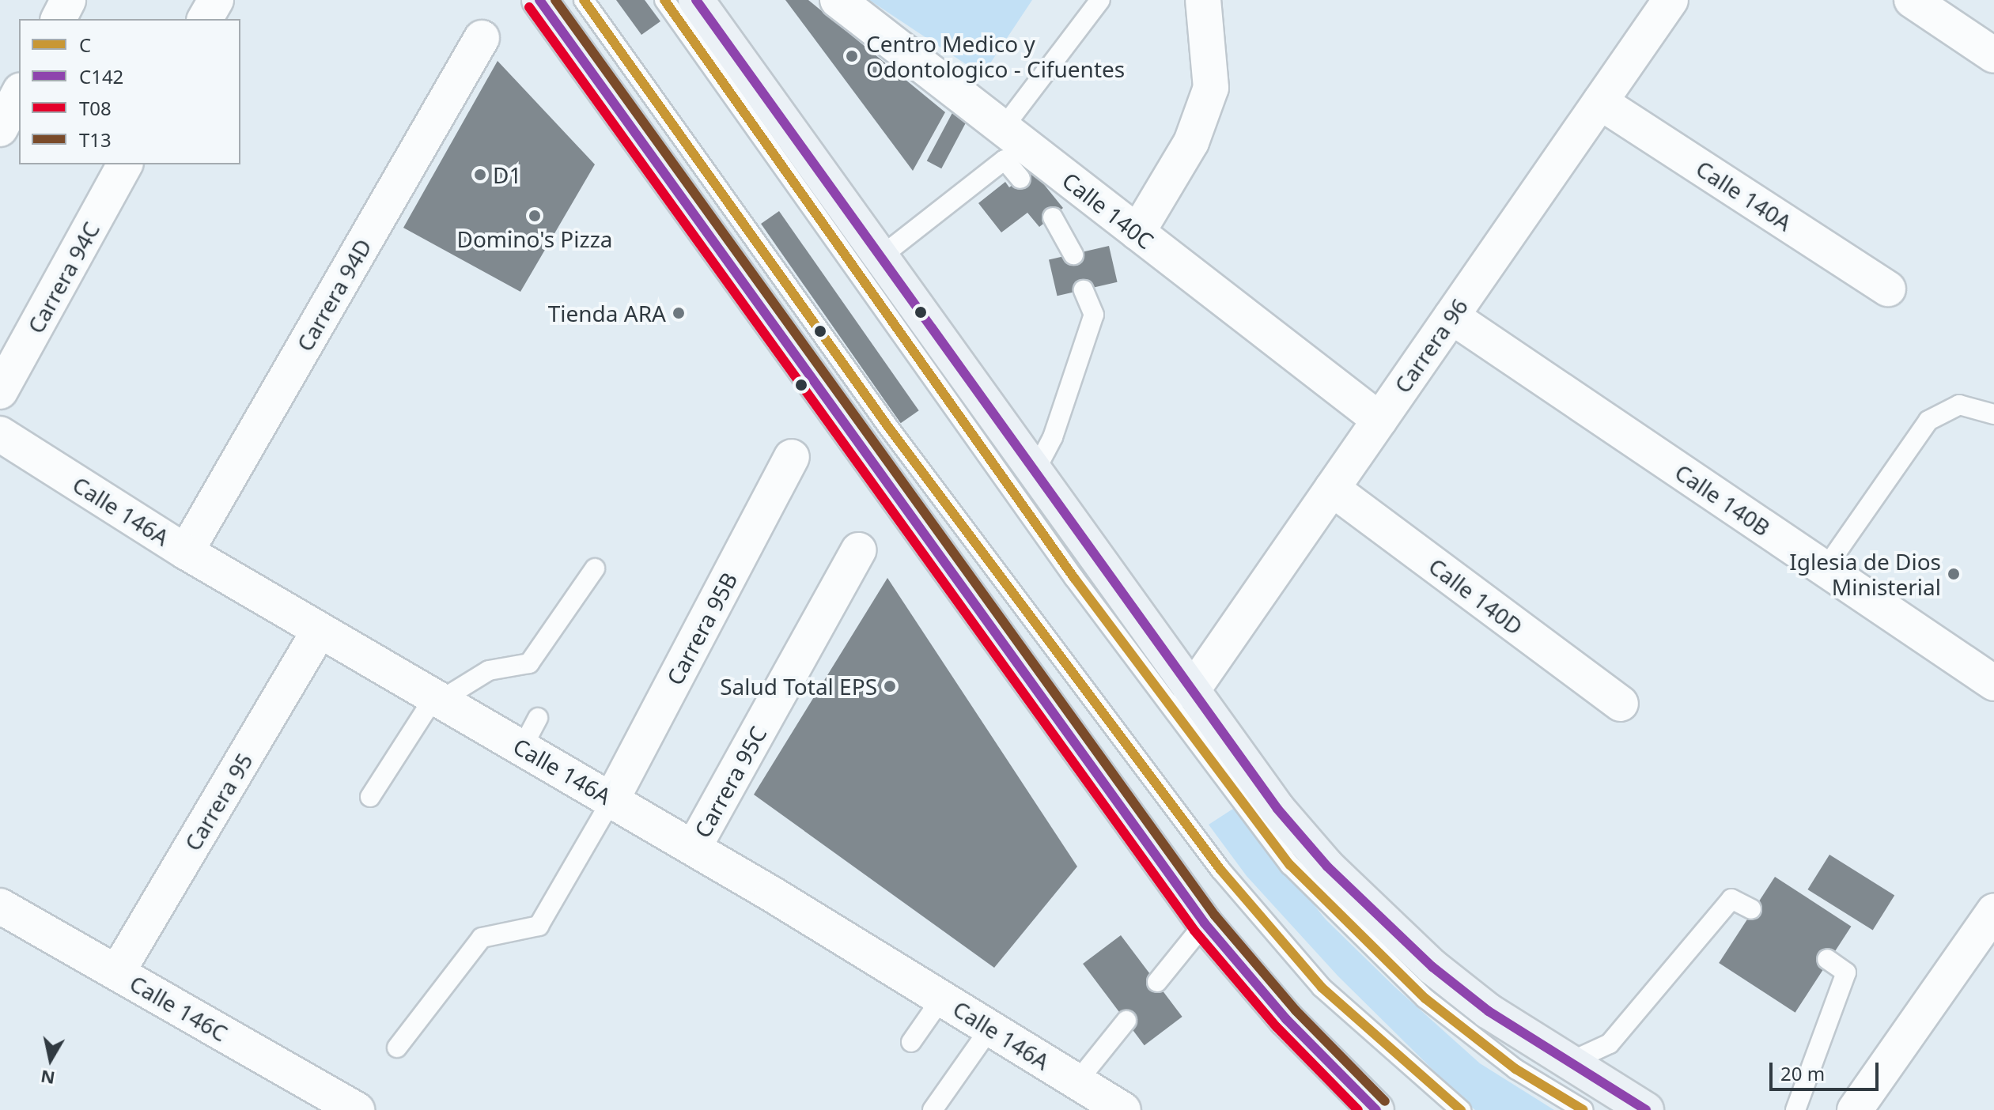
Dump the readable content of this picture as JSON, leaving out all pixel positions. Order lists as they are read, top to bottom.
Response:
{
  "streets": {
    "street": [
      "Calle 140A",
      "Calle 140C",
      "Carrera 94C",
      "Carrera 94D",
      "Carrera 96",
      "Calle 140B",
      "Calle 146A",
      "Calle 140D",
      "Carrera 95B",
      "Carrera 95C",
      "Carrera 95",
      "Calle 146C"
    ]
  },
  "crossings": [
    ["Calle 140A", "Carrera 96"],
    ["Calle 140C", "Carrera 96"],
    ["Carrera 94D", "Calle 146A"],
    ["Carrera 96", "Calle 140B"],
    ["Carrera 96", "Calle 140D"],
    ["Calle 146A", "Carrera 95B"],
    ["Calle 146A", "Carrera 95C"],
    ["Calle 146A", "Carrera 95"],
    ["Carrera 95", "Calle 146C"]
  ],
  "places": [
    "Centro Medico y Odontologico - Cifuentes",
    "D1",
    "Domino's Pizza",
    "Tienda ARA",
    "Iglesia de Dios Ministerial",
    "Salud Total EPS"
  ],
  "lines": [
    "transit line C",
    "transit line C142",
    "transit line T13",
    "transit line T08"
  ],
  "legend": [
    "C",
    "C142",
    "T08",
    "T13"
  ],
  "scale_bar": "20 m",
  "north": "bottom"
}
